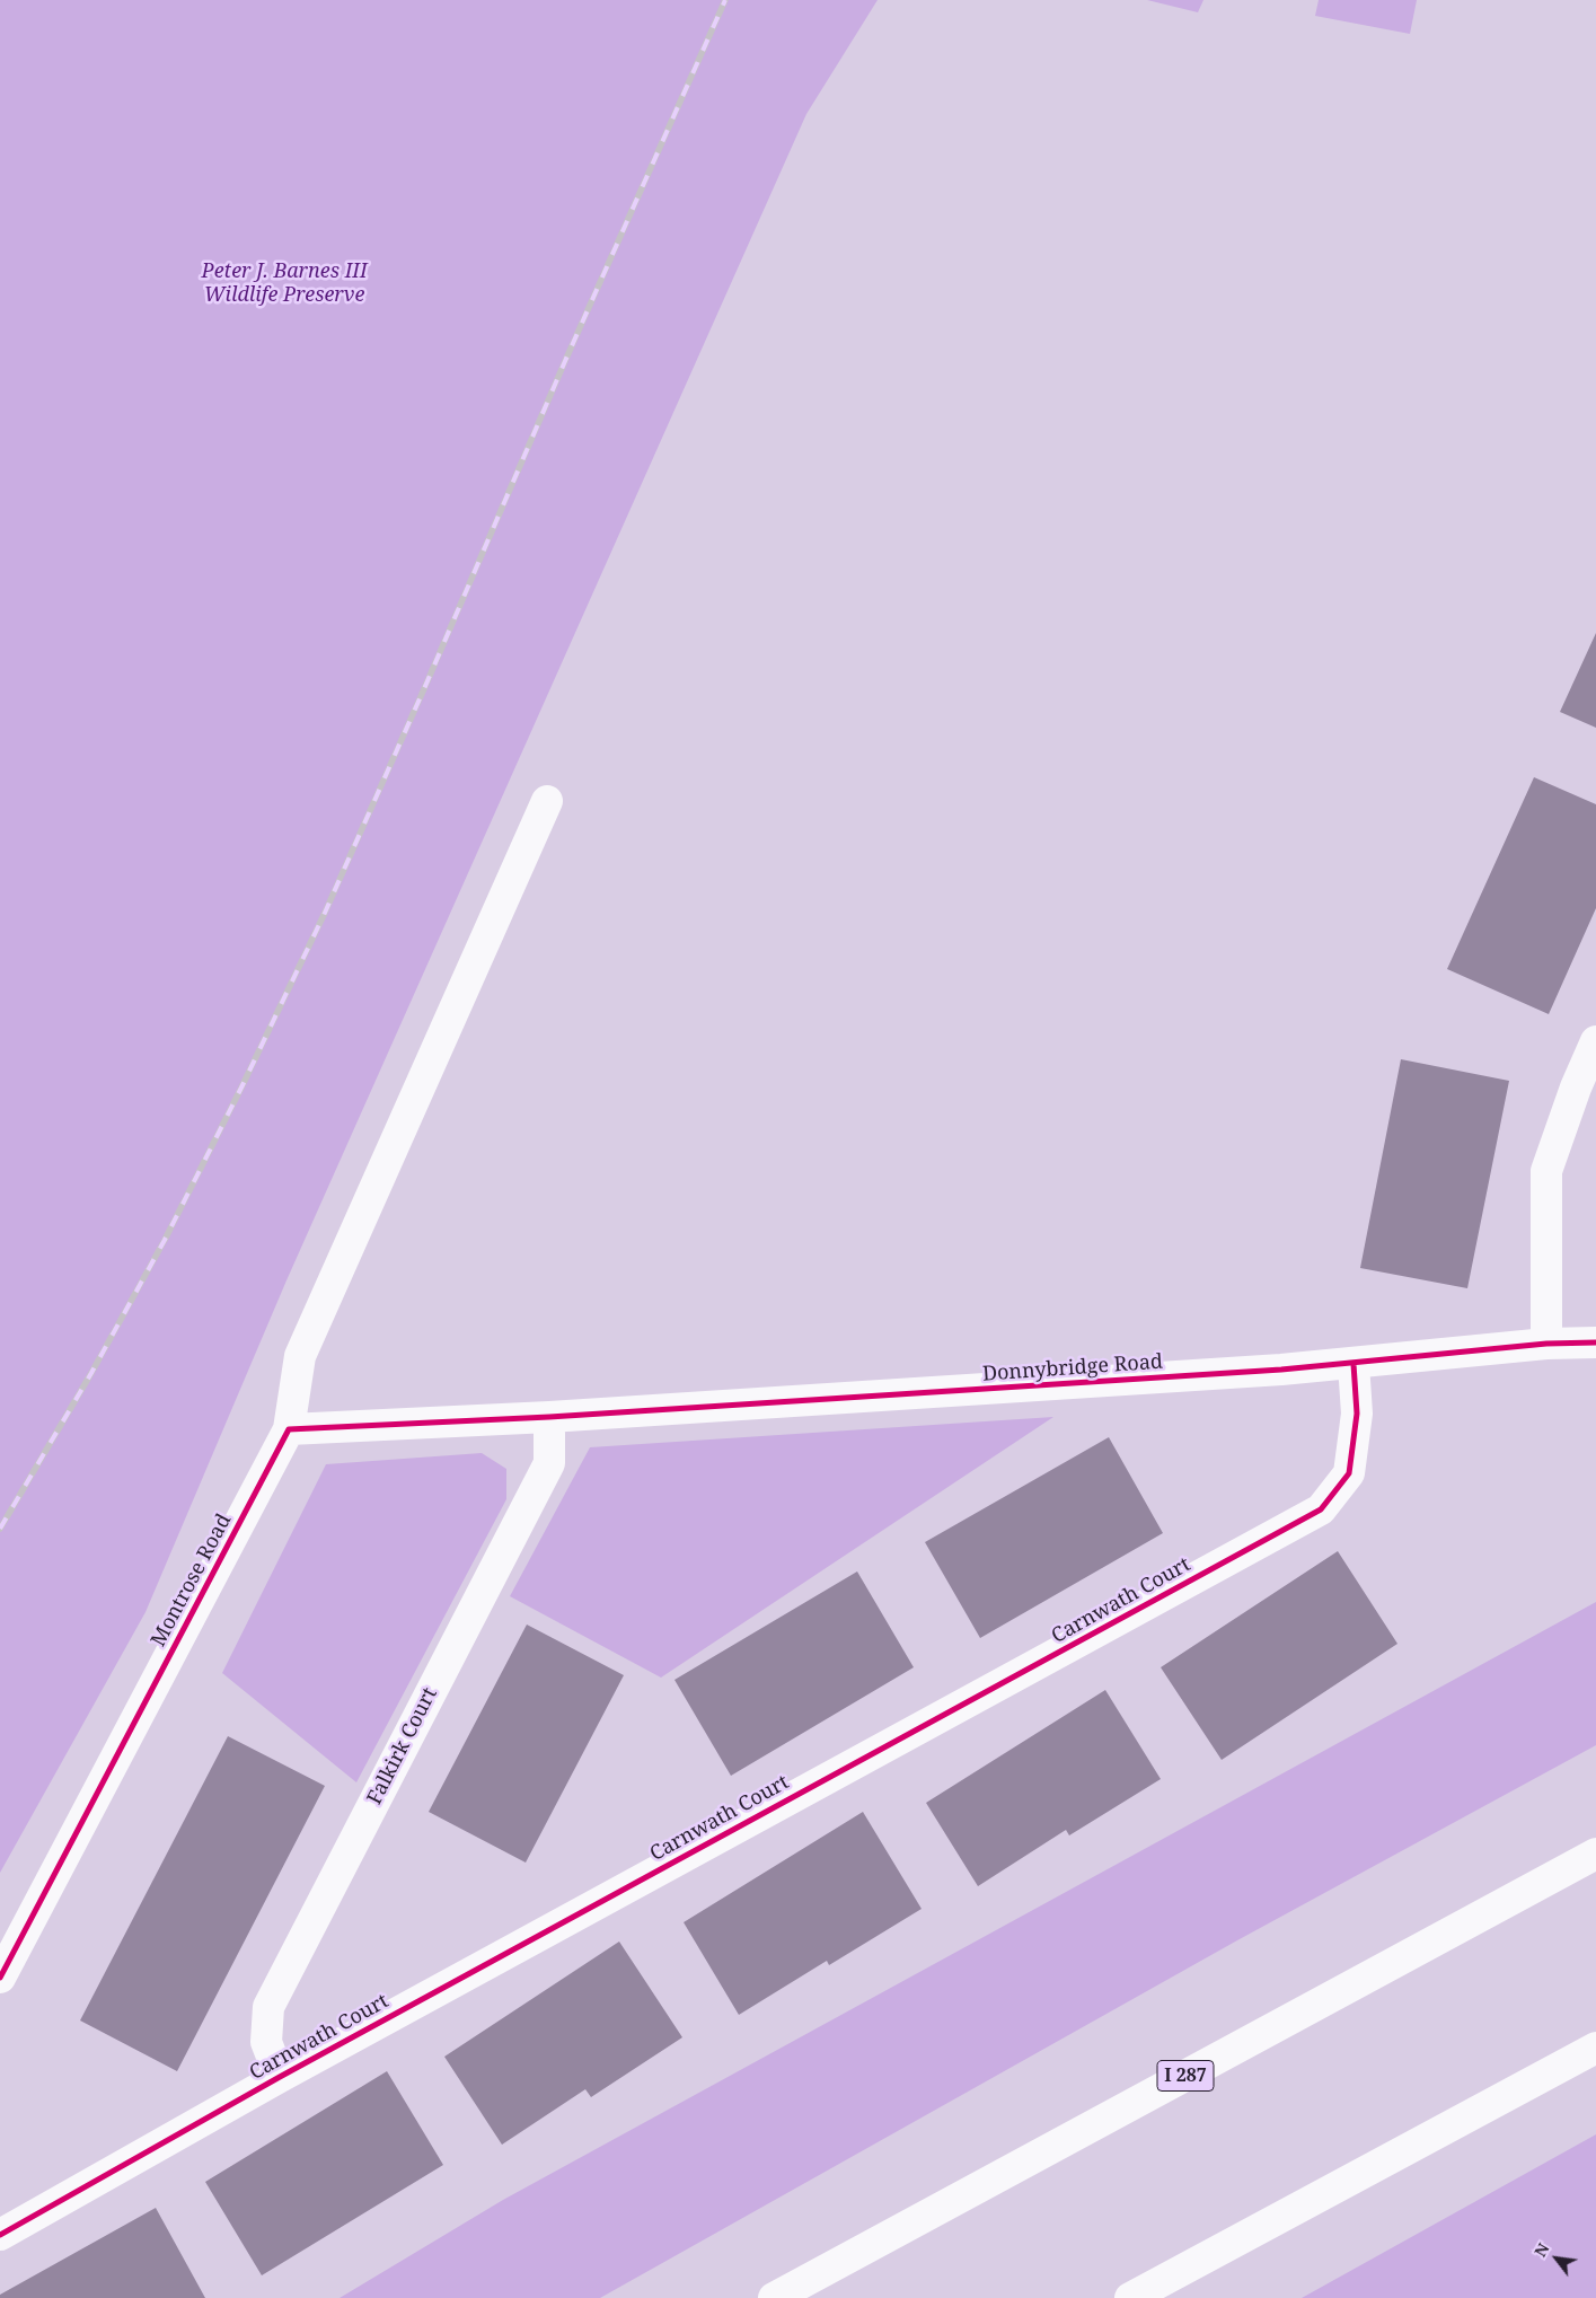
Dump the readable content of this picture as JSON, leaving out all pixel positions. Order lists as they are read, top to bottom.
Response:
{
  "streets": {
    "main road": [
      "Donnybridge Road",
      "Montrose Road",
      "Carnwath Court",
      "Falkirk Court",
      "I 287"
    ]
  },
  "crossings": [
    ["Donnybridge Road", "Carnwath Court"],
    ["Donnybridge Road", "Falkirk Court"],
    ["Carnwath Court", "Falkirk Court"]
  ],
  "parks": ["Peter J. Barnes III Wildlife Preserve"],
  "north": "top left"
}
